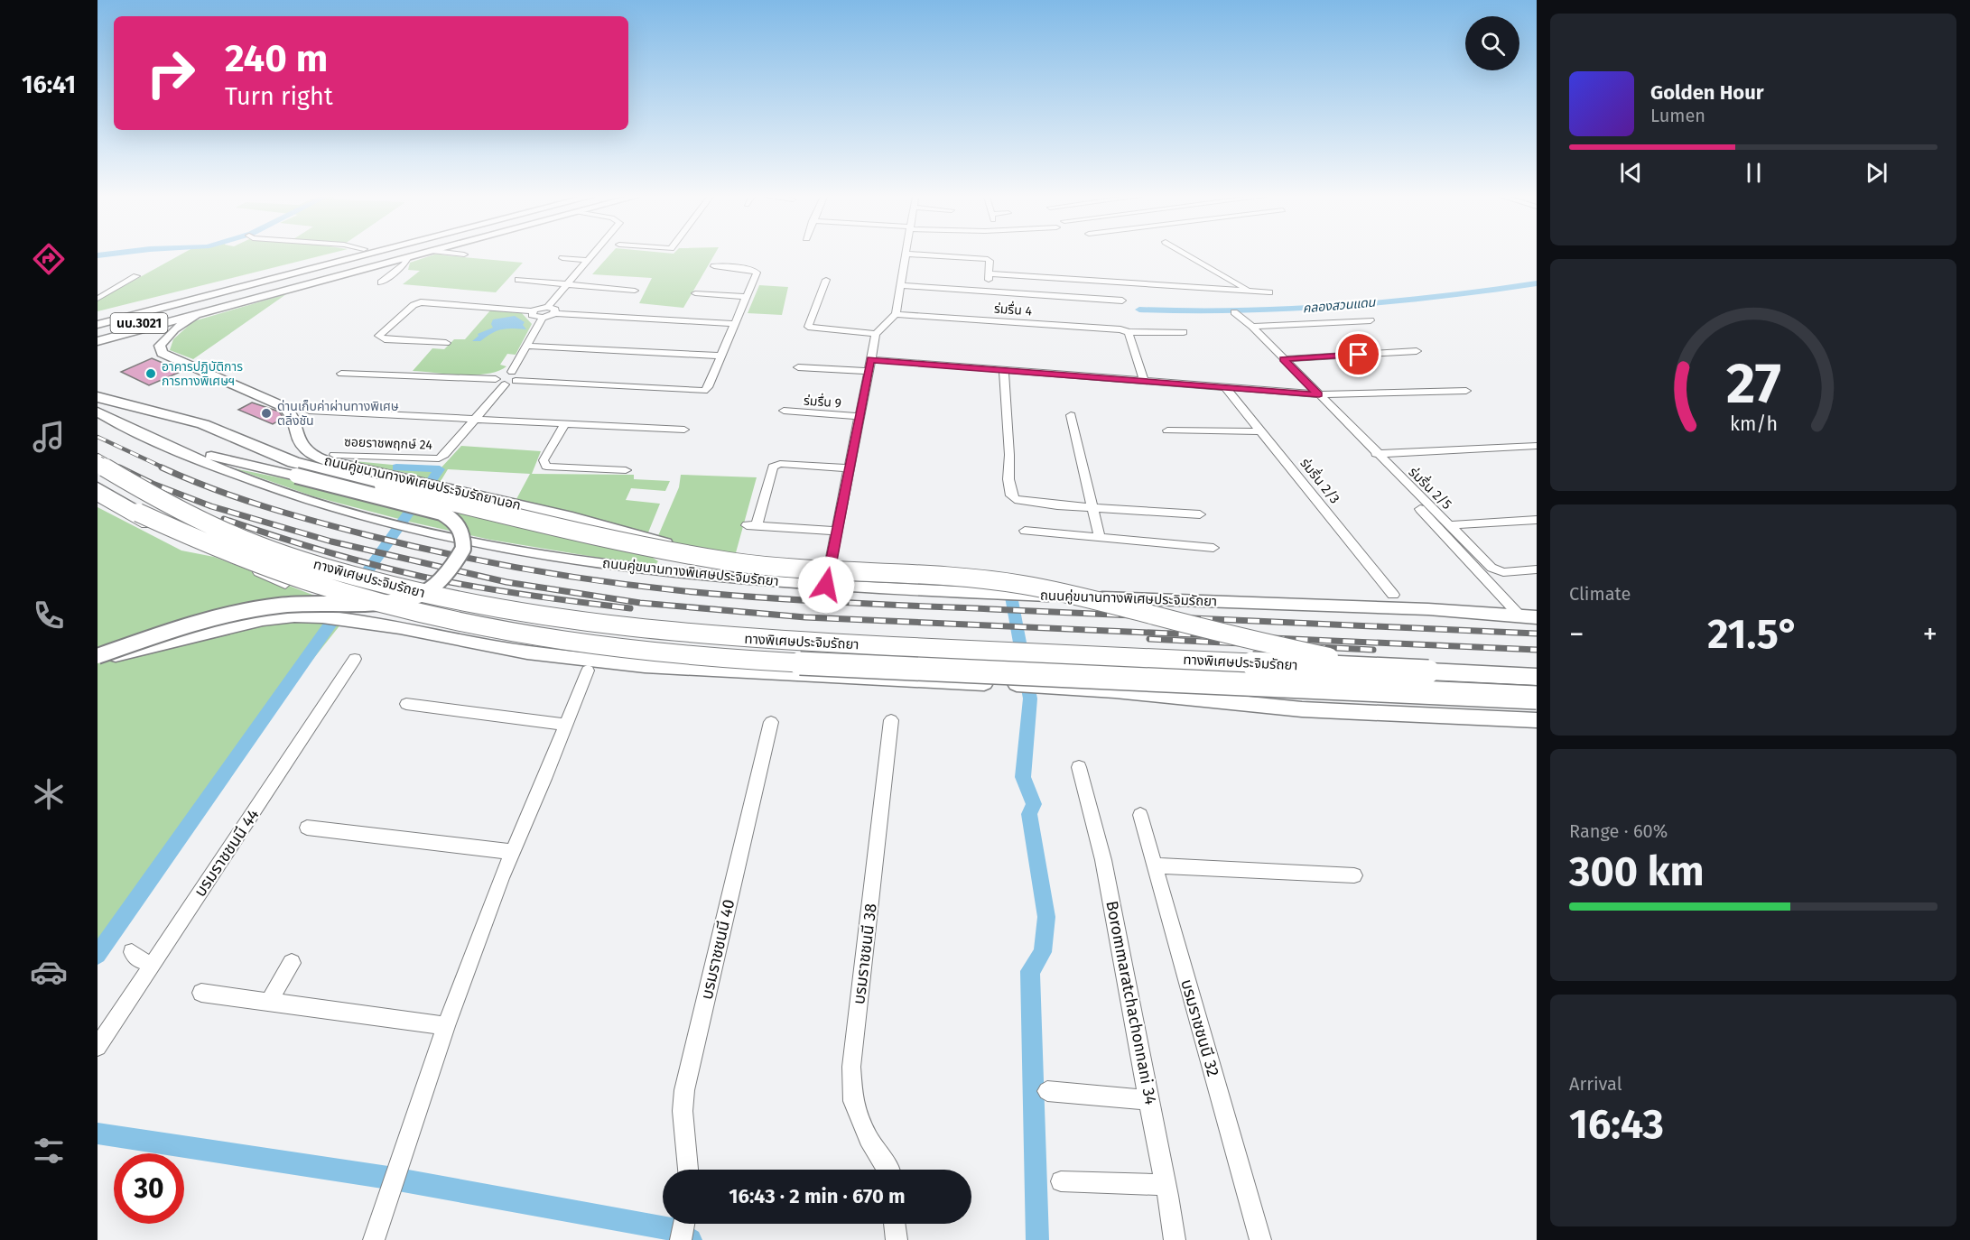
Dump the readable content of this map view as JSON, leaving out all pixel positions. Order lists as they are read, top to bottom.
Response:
{
  "streets": {
    "highway": ["ทางพิเศษประจิมรัถยา"],
    "main road": ["นบ.3021", "ถนนคู่ขนานทางพิเศษประจิมรัถยานอก", "ถนนคู่ขนานทางพิเศษประจิมรัถยา"],
    "street": [
      "ร่มรื่น 4",
      "ร่มรื่น 9",
      "ซอยราชพฤกษ์ 24",
      "ร่มรื่น 2/3",
      "ร่มรื่น 2/5",
      "บรมราชชนนี 44",
      "บรมราชชนนี 40",
      "บรมราชชนนี 38",
      "Borommaratchachonnani 34",
      "บรมราชชนนี 32"
    ]
  },
  "crossings": [
    ["นบ.3021", "ถนนคู่ขนานทางพิเศษประจิมรัถยานอก"],
    ["ถนนคู่ขนานทางพิเศษประจิมรัถยานอก", "ถนนคู่ขนานทางพิเศษประจิมรัถยา"]
  ],
  "water": ["คลองสวนแดน"],
  "places": ["อาคารปฏิบัติการ การทางพิเศษฯ", "ด่านเก็บค่าผ่านทางพิเศษ ตลิ่งชัน"],
  "page": {
    "tabs": "16:41",
    "turn": ["240 m", "Turn right"],
    "song": ["Golden Hour", "Lumen"],
    "tile": [
      "Climate",
      ["Range · 60%", "300 km"],
      ["Arrival", "16:43"]
    ],
    "heat": ["−", "21.5°", "+"],
    "limit": "30",
    "trip": "16:43 · 2 min · 670 m",
    "gauge": ["27", "km/h"]
  }
}
